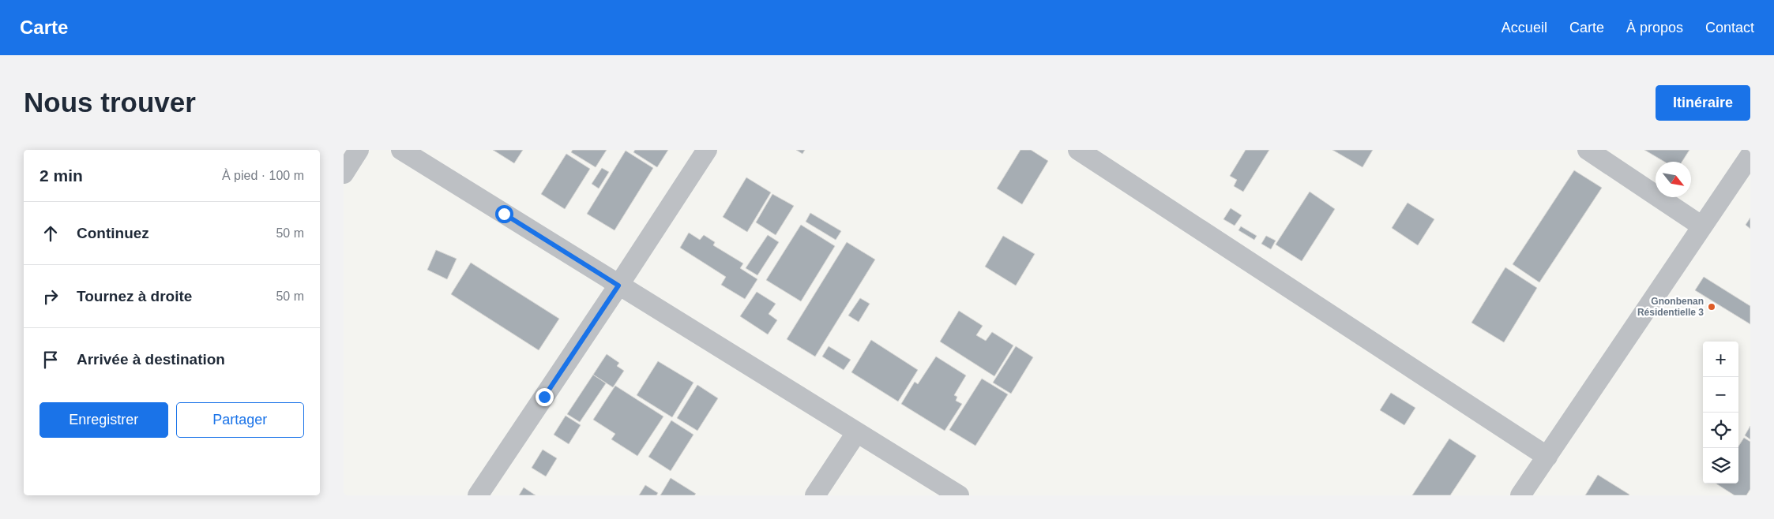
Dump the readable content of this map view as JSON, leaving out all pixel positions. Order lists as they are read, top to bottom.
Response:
{
  "places": ["Gnonbenan Résidentielle 3"],
  "north": "bottom right",
  "page": {
    "header": "Carte",
    "nav": [
      "Accueil",
      "Carte",
      "À propos",
      "Contact"
    ],
    "buttons": [
      "Itinéraire",
      ["Enregistrer", "Partager"]
    ],
    "title": "Nous trouver",
    "heading": ["2 min", "À pied · 100 m"],
    "list": [
      ["Continuez", "50 m"],
      ["Tournez à droite", "50 m"],
      "Arrivée à destination"
    ],
    "map_buttons": ["+", "−"]
  }
}
